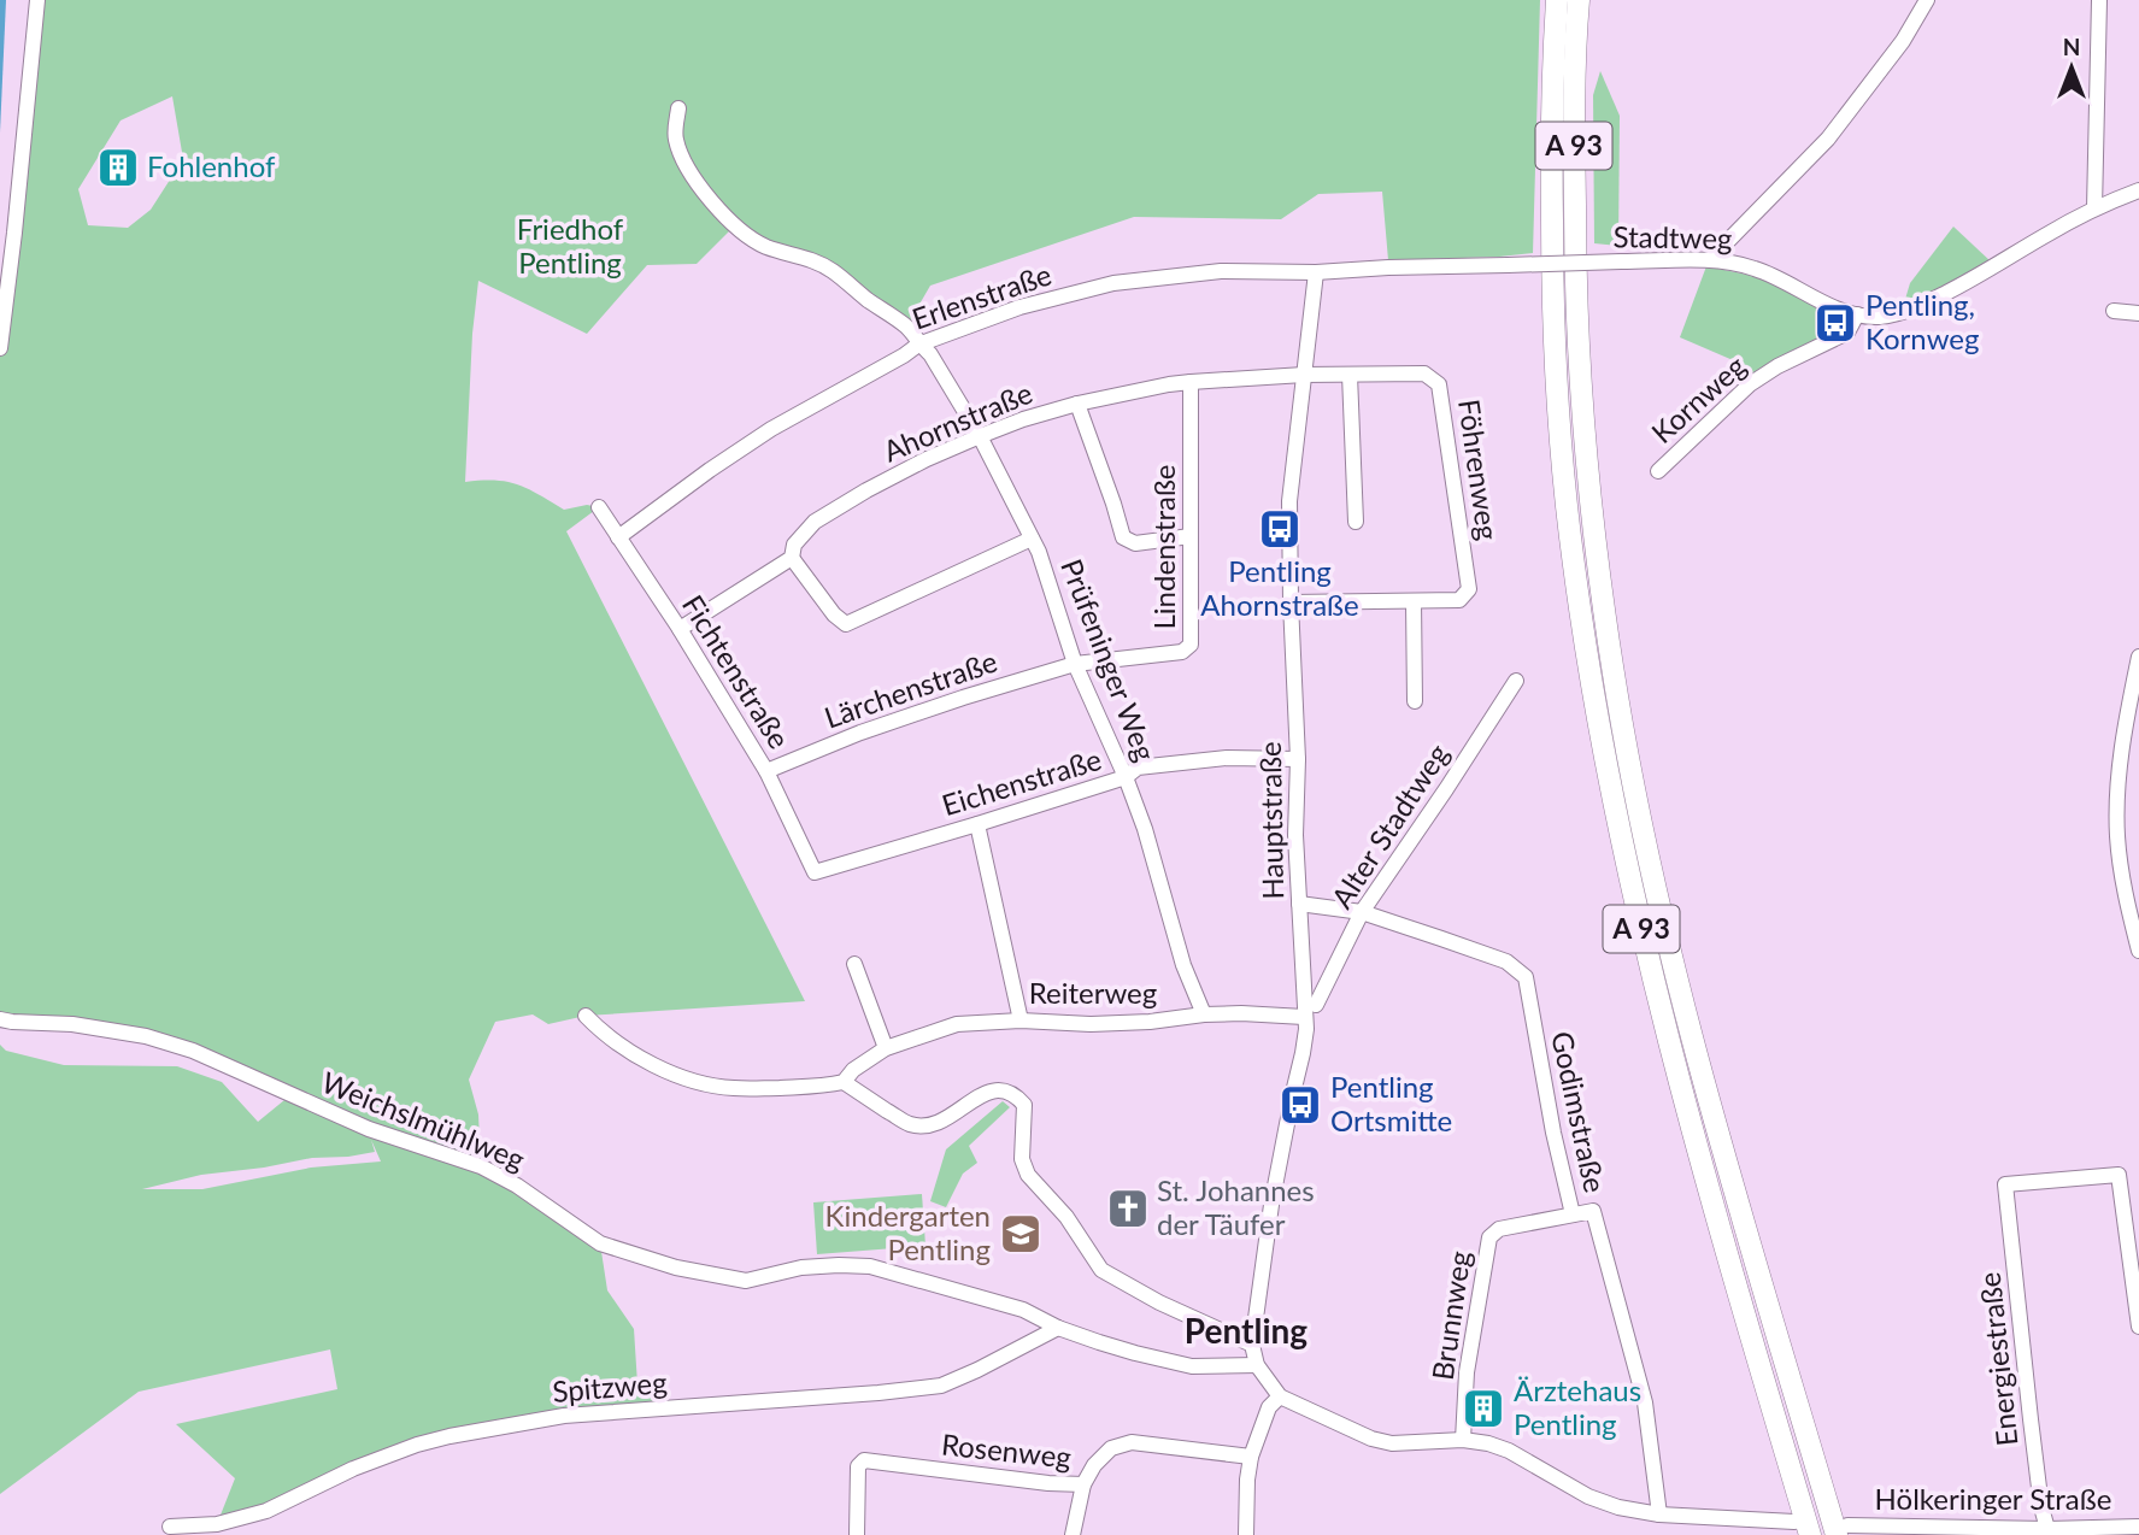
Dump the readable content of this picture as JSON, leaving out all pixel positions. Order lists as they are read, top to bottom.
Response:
{
  "streets": {
    "highway": ["A 93"],
    "street": [
      "Stadtweg",
      "Erlenstraße",
      "Kornweg",
      "Ahornstraße",
      "Föhrenweg",
      "Lindenstraße",
      "Prüfeninger Weg",
      "Fichtenstraße",
      "Lärchenstraße",
      "Eichenstraße",
      "Hauptstraße",
      "Alter Stadtweg",
      "Reiterweg",
      "Godimstraße",
      "Weichslmühlweg",
      "Brunnweg",
      "Energiestraße",
      "Spitzweg",
      "Rosenweg",
      "Hölkeringer Straße"
    ]
  },
  "crossings": [
    ["A 93", "Hölkeringer Straße"],
    ["Stadtweg", "Erlenstraße"],
    ["Stadtweg", "Kornweg"],
    ["Stadtweg", "Hauptstraße"],
    ["Erlenstraße", "Prüfeninger Weg"],
    ["Erlenstraße", "Fichtenstraße"],
    ["Erlenstraße", "Hauptstraße"],
    ["Ahornstraße", "Föhrenweg"],
    ["Ahornstraße", "Lindenstraße"],
    ["Ahornstraße", "Prüfeninger Weg"],
    ["Ahornstraße", "Fichtenstraße"],
    ["Ahornstraße", "Hauptstraße"],
    ["Föhrenweg", "Hauptstraße"],
    ["Lindenstraße", "Prüfeninger Weg"],
    ["Lindenstraße", "Lärchenstraße"],
    ["Prüfeninger Weg", "Lärchenstraße"],
    ["Prüfeninger Weg", "Eichenstraße"],
    ["Prüfeninger Weg", "Reiterweg"],
    ["Fichtenstraße", "Lärchenstraße"],
    ["Fichtenstraße", "Eichenstraße"],
    ["Eichenstraße", "Hauptstraße"],
    ["Hauptstraße", "Reiterweg"],
    ["Hauptstraße", "Godimstraße"],
    ["Hauptstraße", "Weichslmühlweg"],
    ["Alter Stadtweg", "Godimstraße"],
    ["Godimstraße", "Brunnweg"],
    ["Weichslmühlweg", "Spitzweg"],
    ["Energiestraße", "Hölkeringer Straße"]
  ],
  "districts": ["Pentling"],
  "parks": ["Friedhof Pentling"],
  "places": {
    "building": ["Fohlenhof", "Ärztehaus Pentling"],
    "bus stop": ["Pentling, Kornweg", "Pentling Ahornstraße", "Pentling Ortsmitte"],
    "church": ["St. Johannes der Täufer"],
    "school or university": ["Kindergarten Pentling"]
  },
  "north": "top"
}
